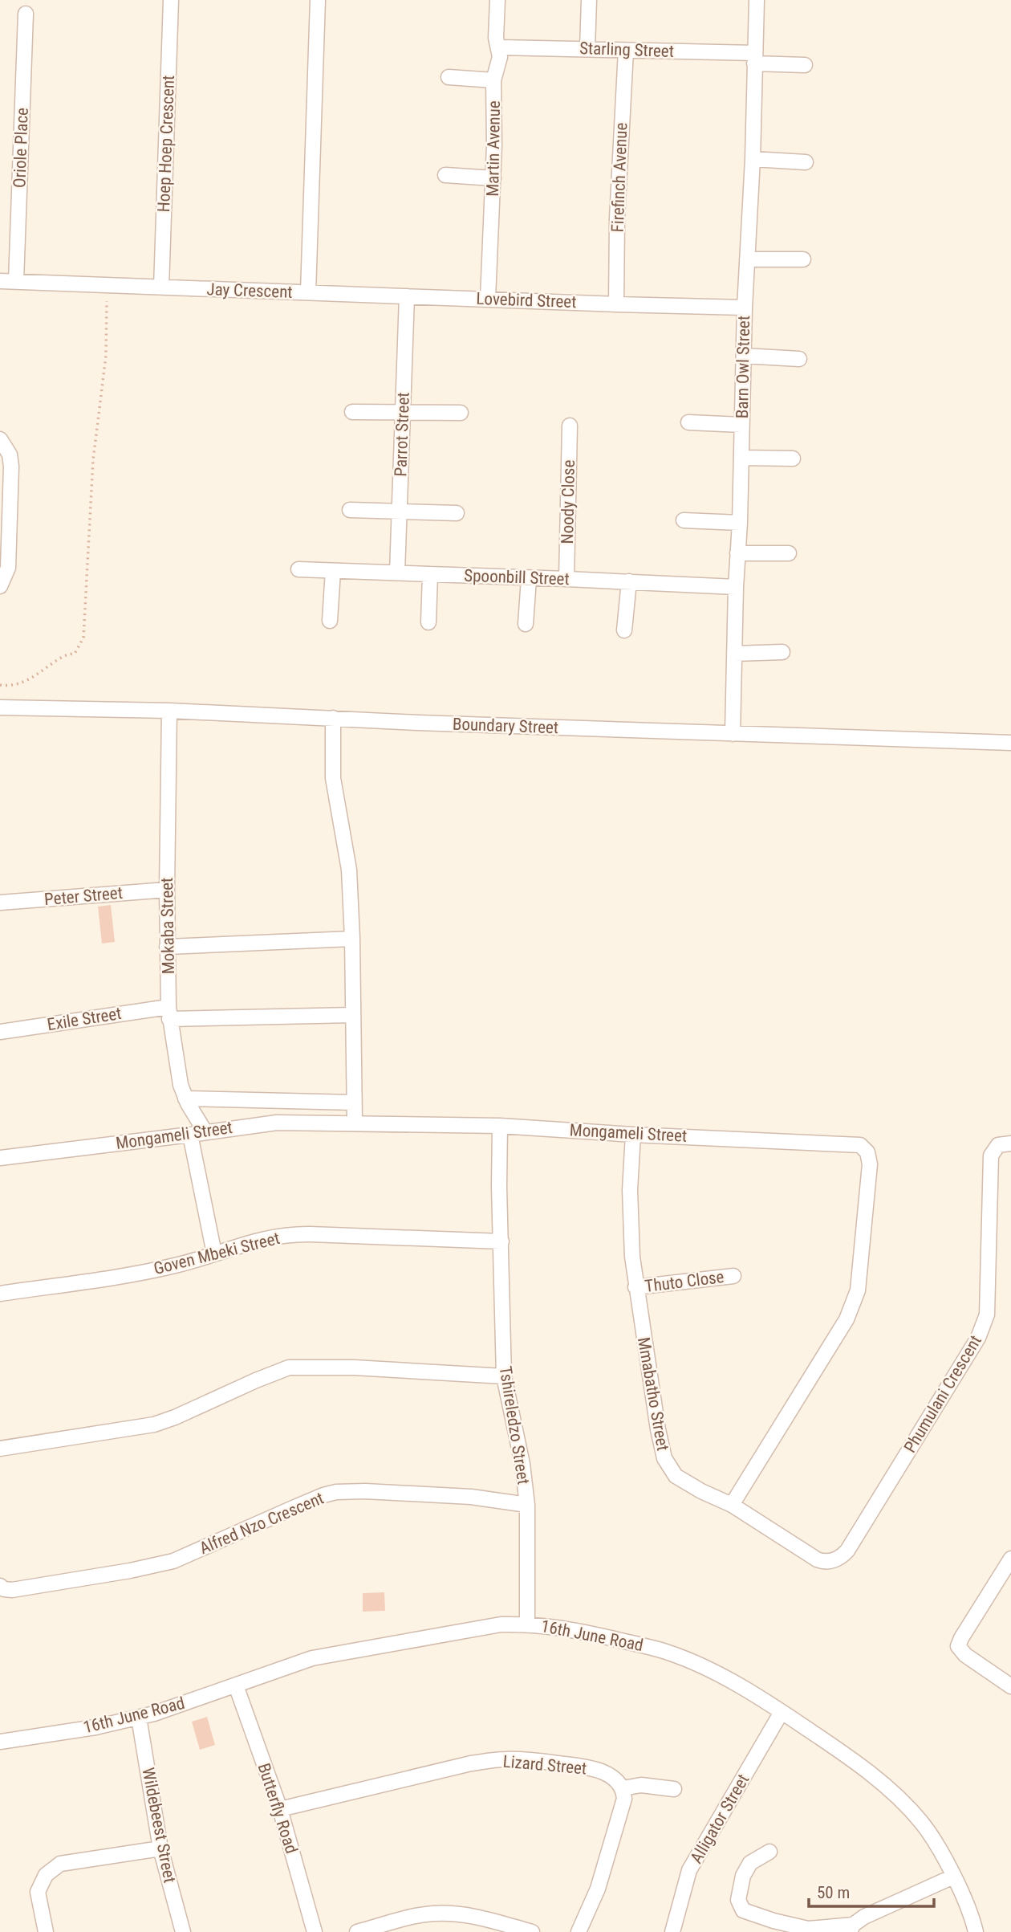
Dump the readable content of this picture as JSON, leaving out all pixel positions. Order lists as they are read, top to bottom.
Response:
{
  "streets": {
    "street": [
      "Starling Street",
      "Hoep Hoep Crescent",
      "Oriole Place",
      "Martin Avenue",
      "Firefinch Avenue",
      "Jay Crescent",
      "Lovebird Street",
      "Barn Owl Street",
      "Parrot Street",
      "Noody Close",
      "Spoonbill Street",
      "Boundary Street",
      "Peter Street",
      "Mokaba Street",
      "Exile Street",
      "Mongameli Street",
      "Goven Mbeki Street",
      "Thuto Close",
      "Mmabatho Street",
      "Phumulani Crescent",
      "Tshireledzo Street",
      "Alfred Nzo Crescent",
      "16th June Road",
      "Lizard Street",
      "Butterfly Road",
      "Alligator Street",
      "Wildebeest Street"
    ]
  },
  "crossings": [
    ["Starling Street", "Martin Avenue"],
    ["Starling Street", "Firefinch Avenue"],
    ["Starling Street", "Barn Owl Street"],
    ["Hoep Hoep Crescent", "Jay Crescent"],
    ["Oriole Place", "Jay Crescent"],
    ["Martin Avenue", "Lovebird Street"],
    ["Firefinch Avenue", "Lovebird Street"],
    ["Jay Crescent", "Lovebird Street"],
    ["Lovebird Street", "Barn Owl Street"],
    ["Lovebird Street", "Parrot Street"],
    ["Barn Owl Street", "Spoonbill Street"],
    ["Barn Owl Street", "Boundary Street"],
    ["Parrot Street", "Spoonbill Street"],
    ["Noody Close", "Spoonbill Street"],
    ["Boundary Street", "Mokaba Street"],
    ["Peter Street", "Mokaba Street"],
    ["Mokaba Street", "Exile Street"],
    ["Mokaba Street", "Mongameli Street"],
    ["Mongameli Street", "Mmabatho Street"],
    ["Mongameli Street", "Tshireledzo Street"],
    ["Goven Mbeki Street", "Tshireledzo Street"],
    ["Thuto Close", "Mmabatho Street"],
    ["Mmabatho Street", "Phumulani Crescent"],
    ["Tshireledzo Street", "Alfred Nzo Crescent"],
    ["Tshireledzo Street", "16th June Road"],
    ["16th June Road", "Butterfly Road"],
    ["16th June Road", "Alligator Street"],
    ["16th June Road", "Wildebeest Street"],
    ["Lizard Street", "Butterfly Road"]
  ],
  "scale_bar": "50 m"
}
